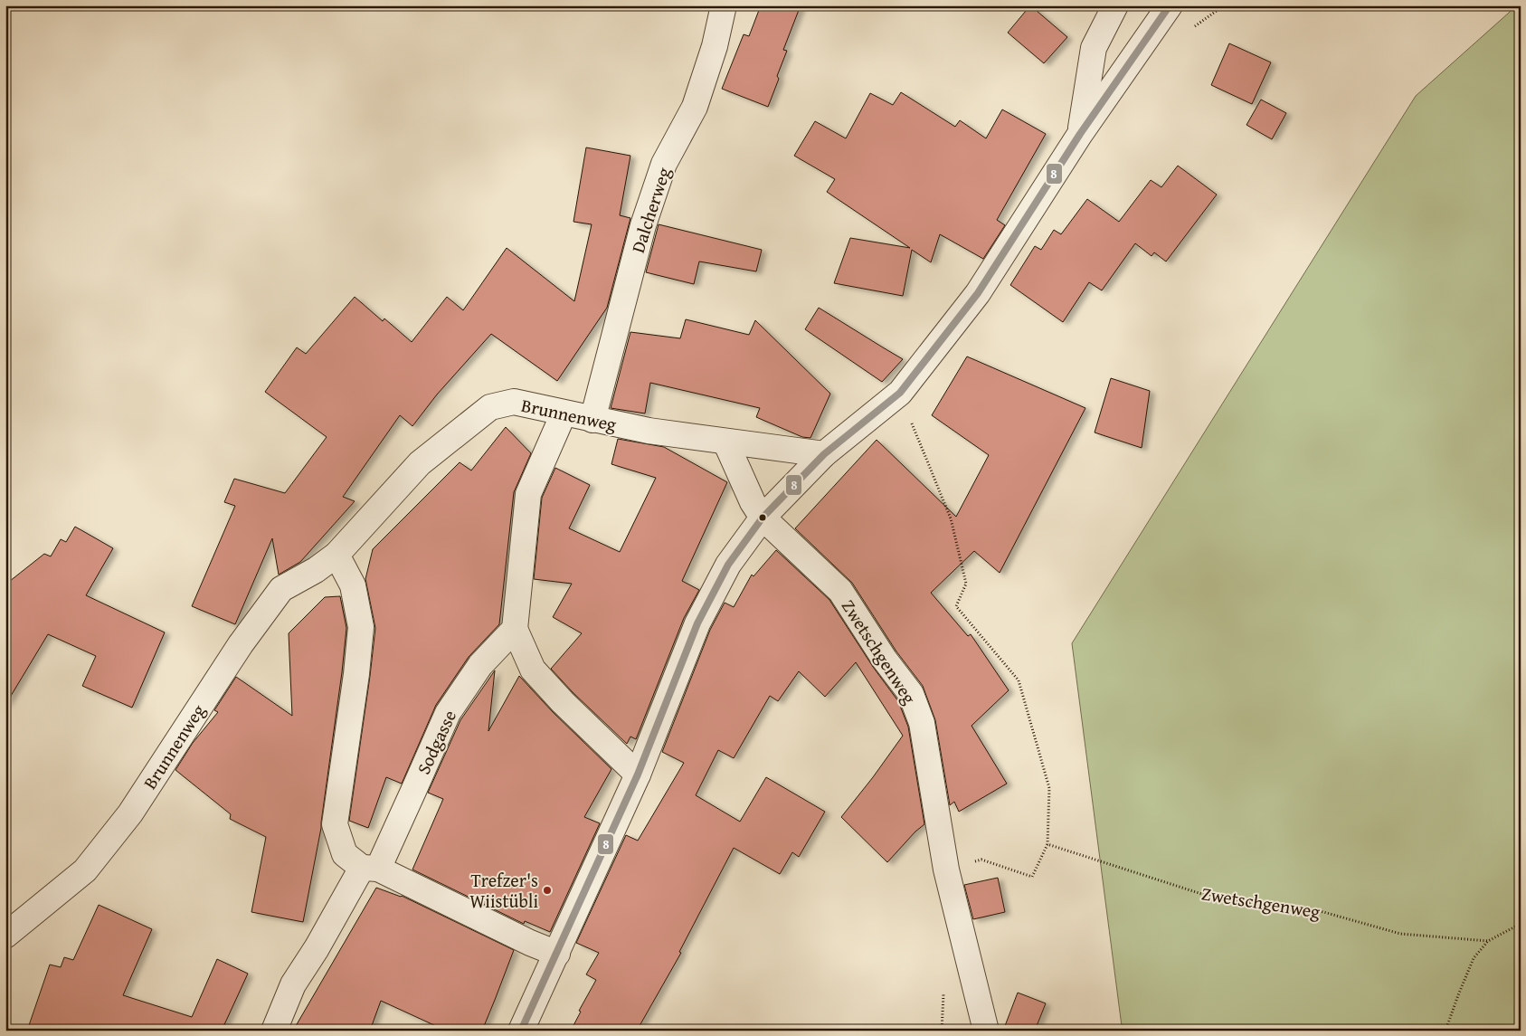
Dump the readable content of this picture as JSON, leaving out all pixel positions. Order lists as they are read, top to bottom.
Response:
{
  "streets": {
    "street": [
      "Dalcherweg",
      "Brunnenweg",
      "Zwetschgenweg",
      "Sodgasse"
    ]
  },
  "crossings": [
    ["Dalcherweg", "Brunnenweg"]
  ],
  "places": ["Trefzer's Wiistübli"],
  "lines": ["transit line 8"]
}
